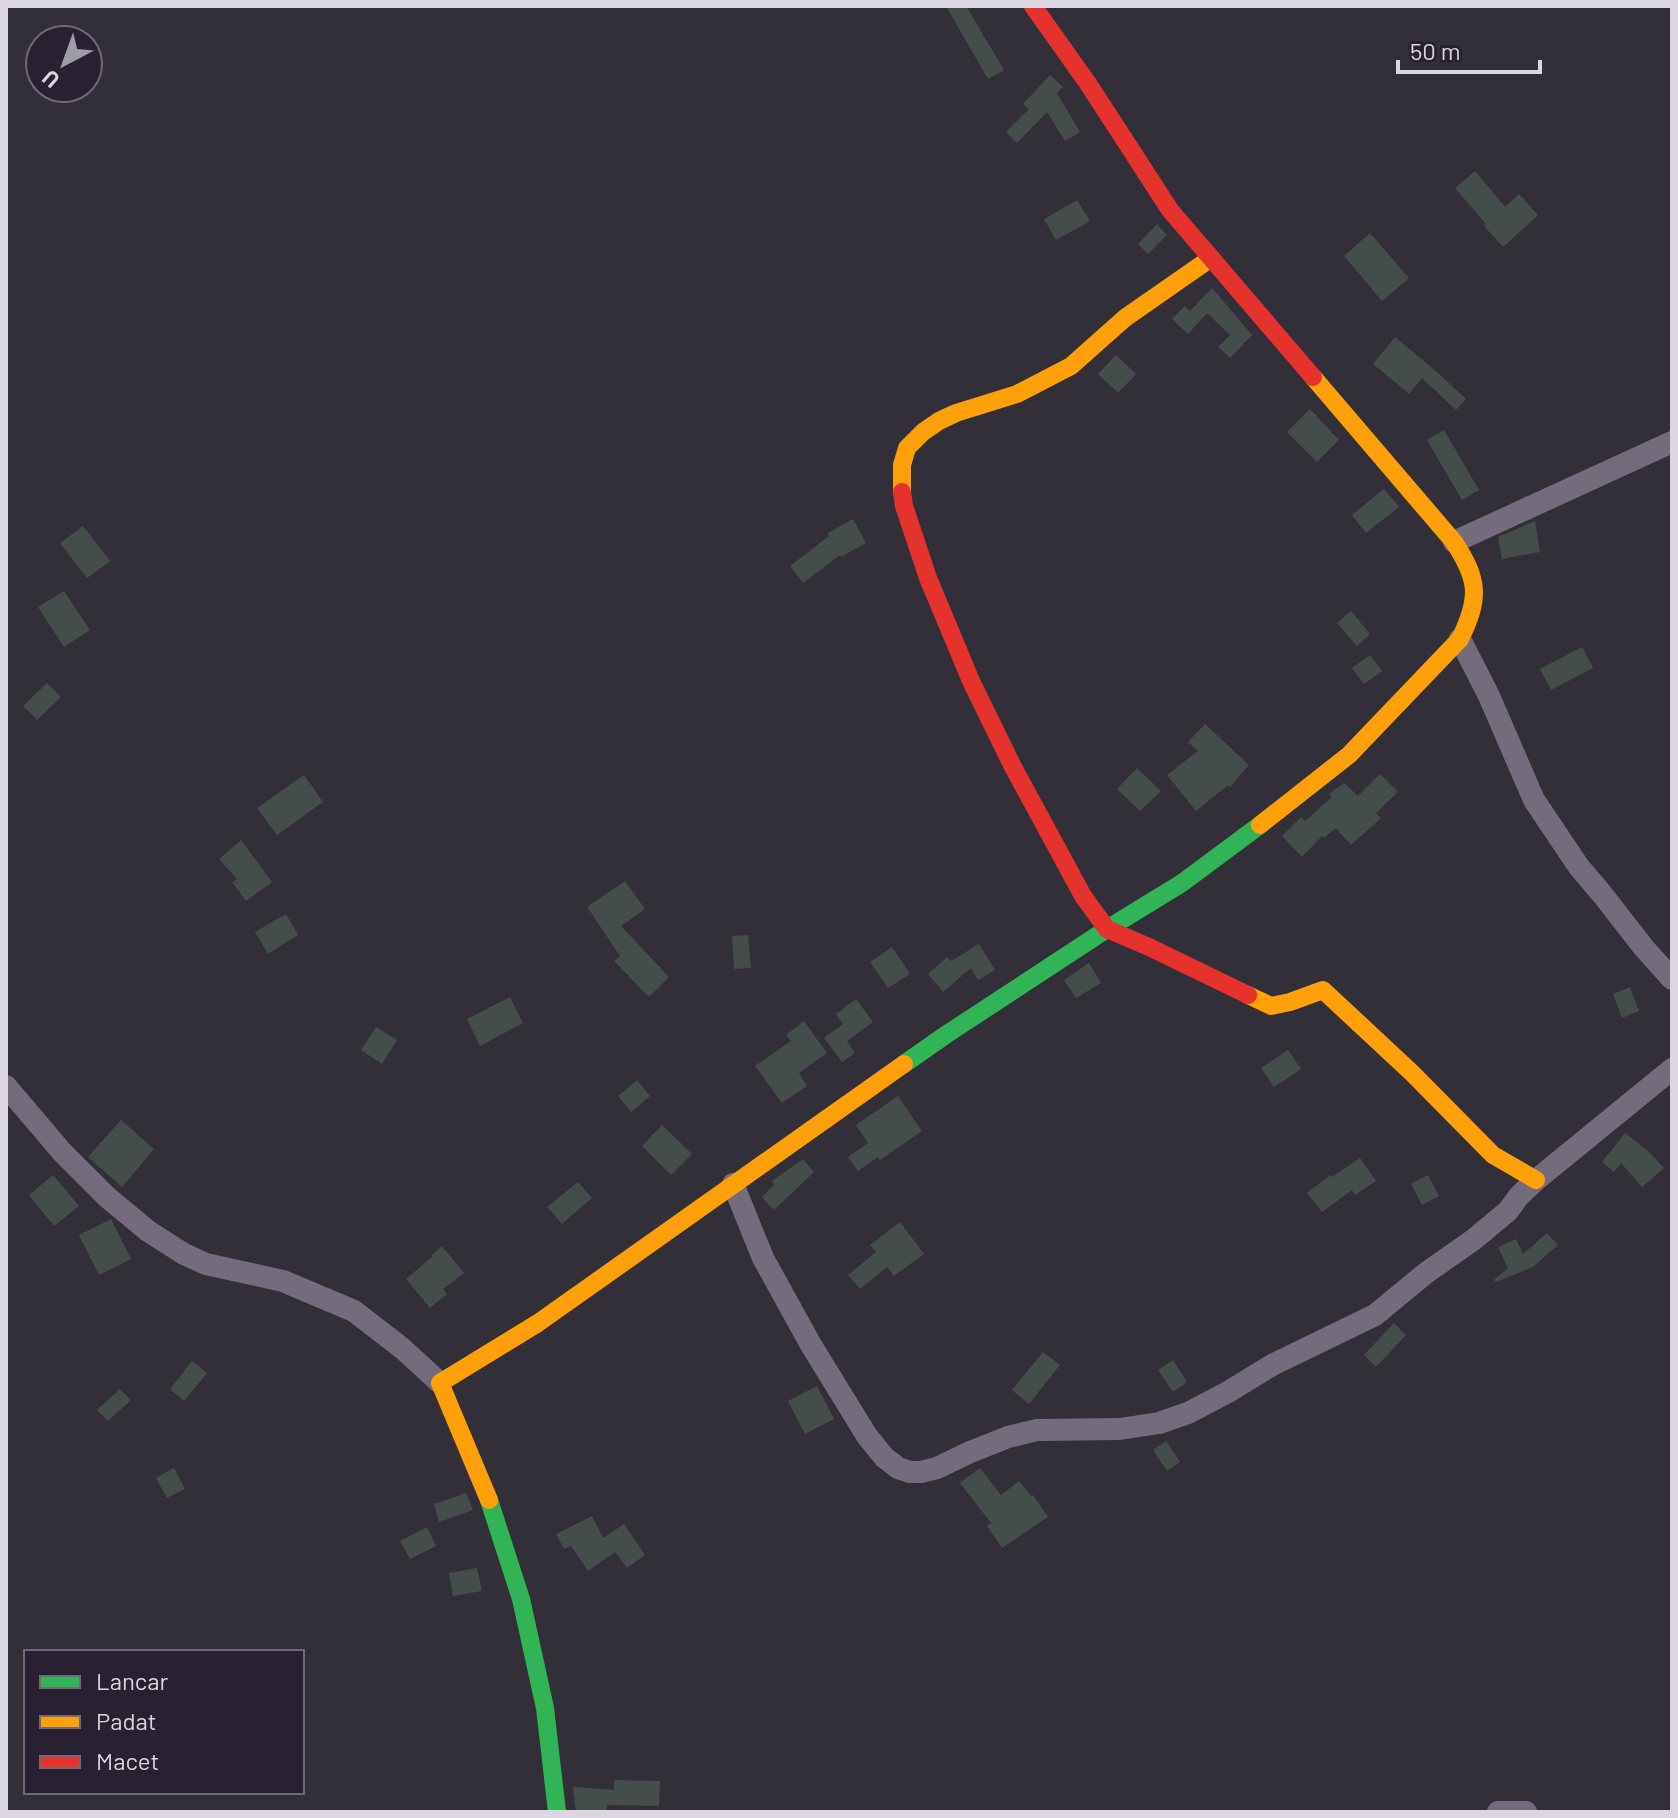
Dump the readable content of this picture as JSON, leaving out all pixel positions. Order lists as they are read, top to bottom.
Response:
{
  "legend": ["Lancar", "Padat", "Macet"],
  "scale_bar": "50 m",
  "north": "bottom left"
}
